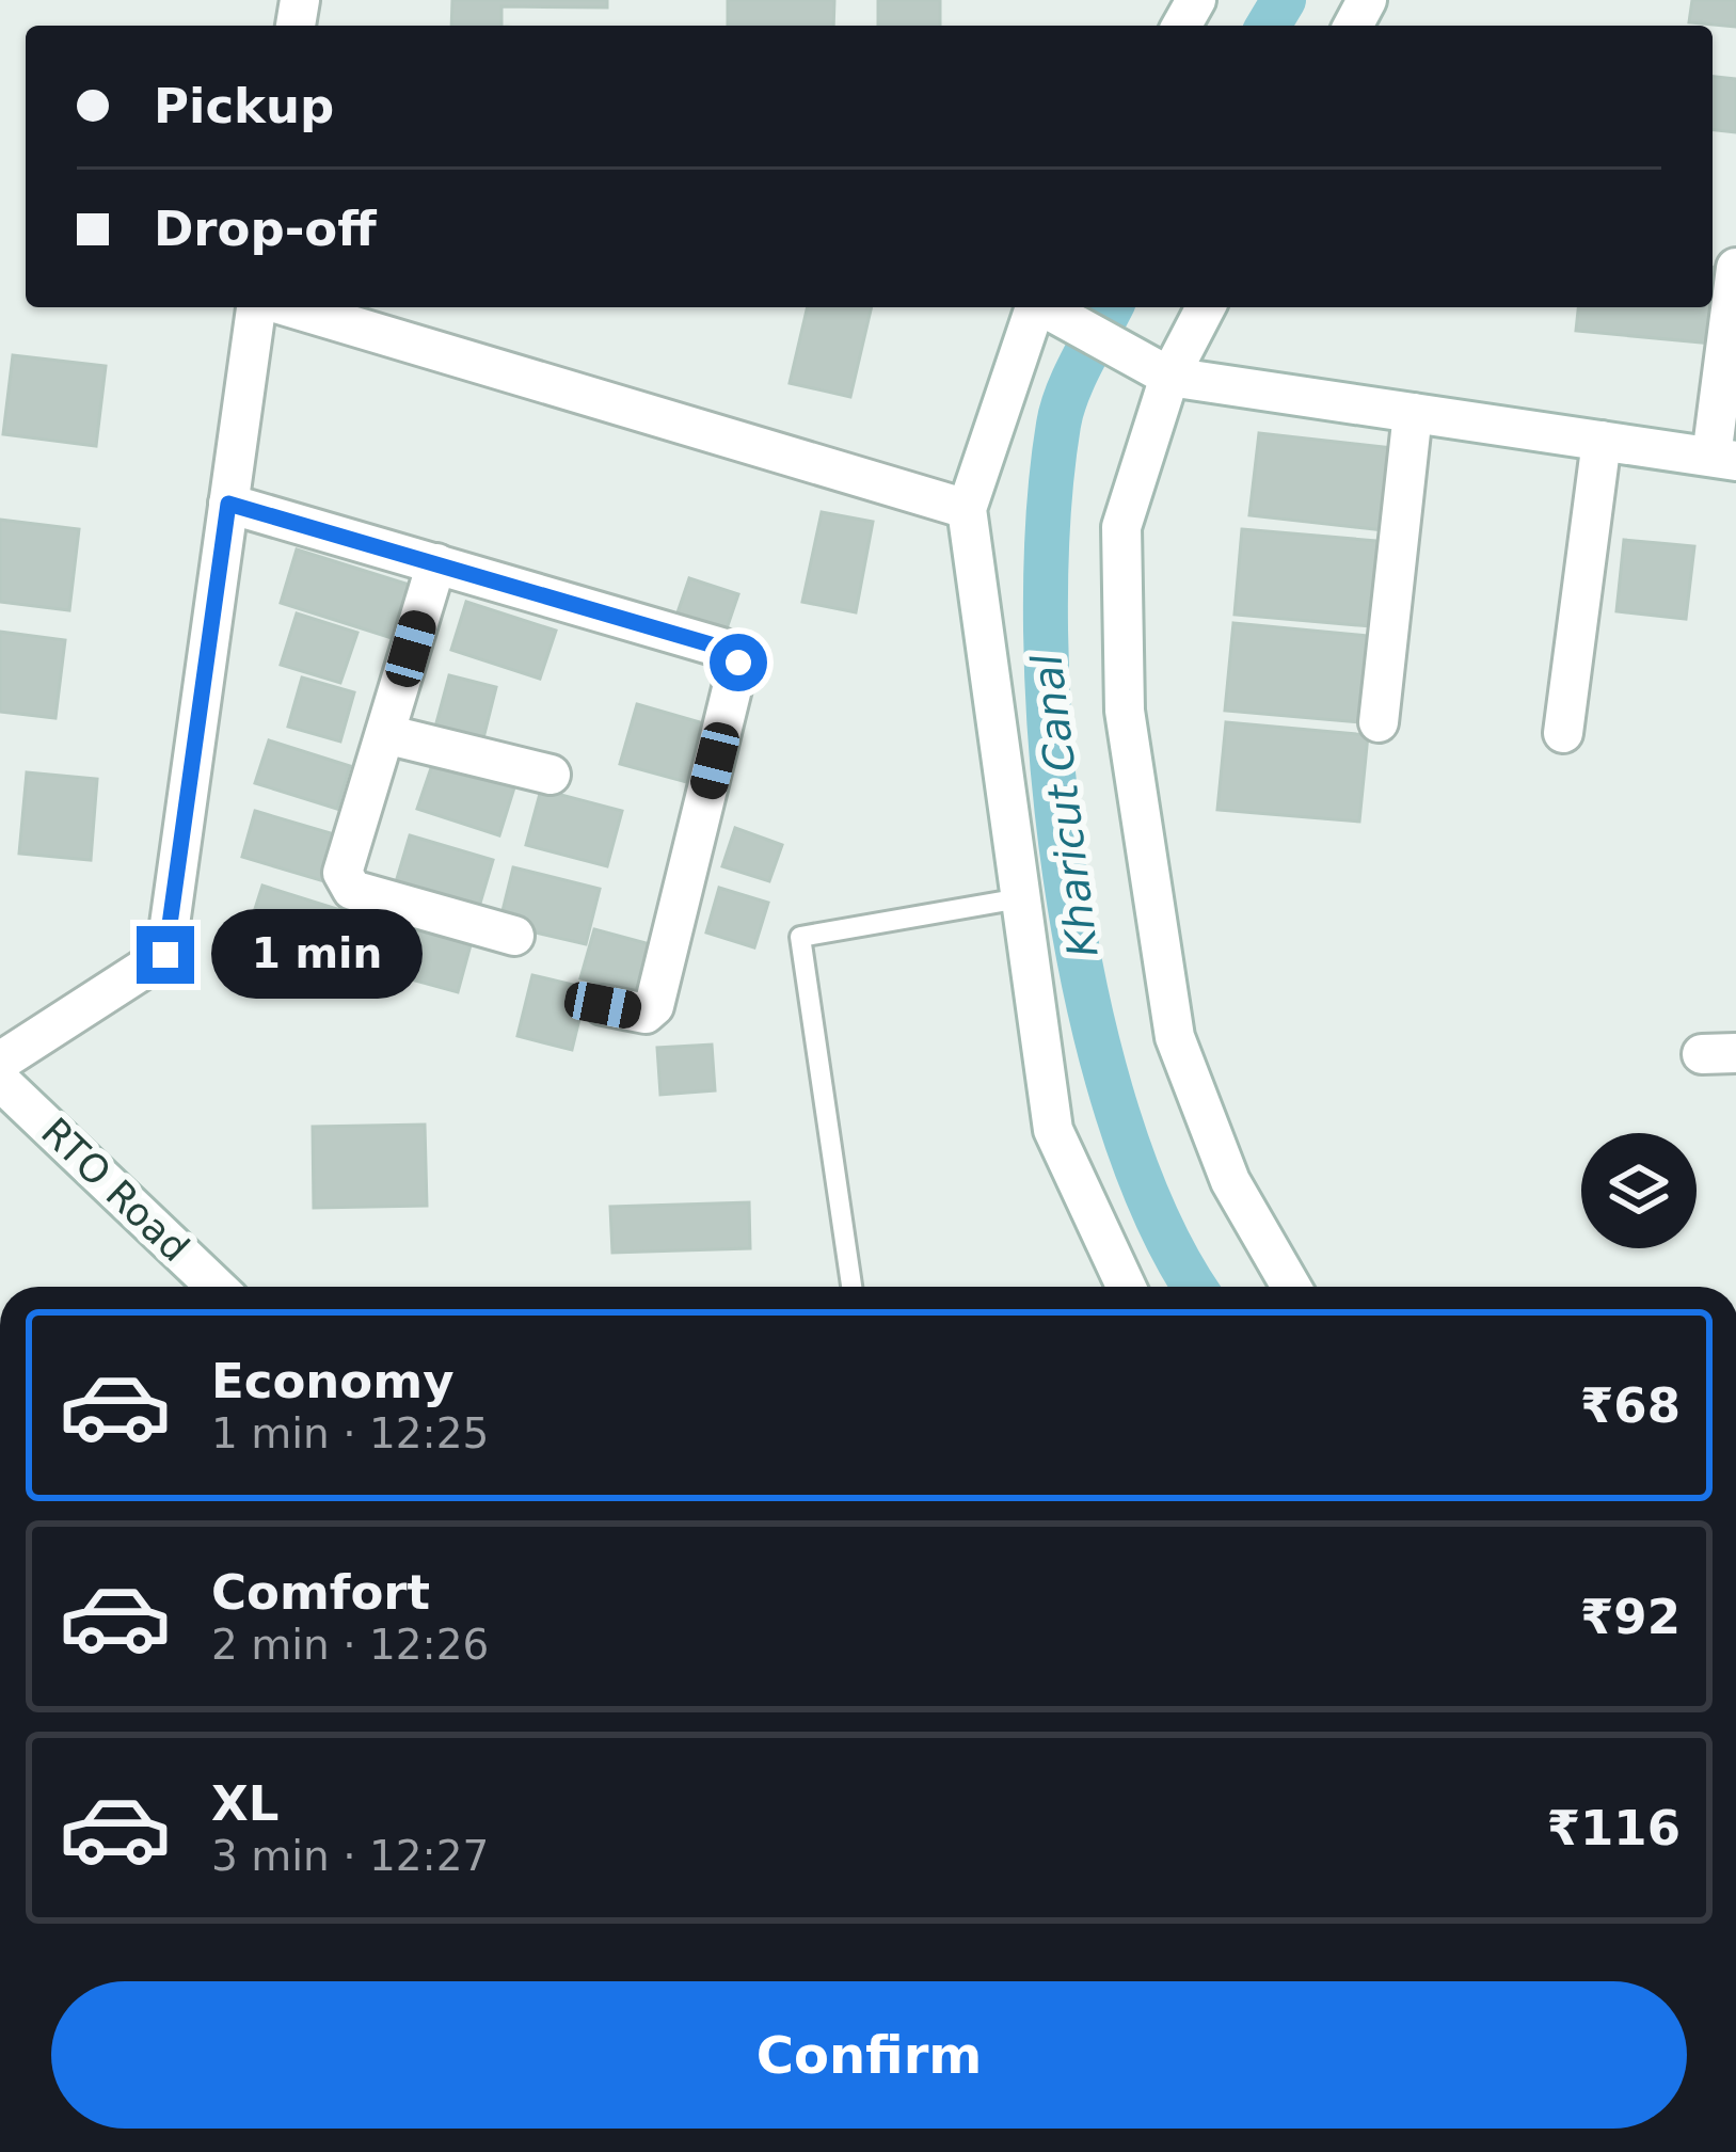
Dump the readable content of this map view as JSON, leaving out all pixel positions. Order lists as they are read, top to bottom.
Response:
{
  "streets": {
    "street": ["RTO Road"]
  },
  "water": ["Kharicut Canal"],
  "page": {
    "banner": ["Pickup", "Drop-off"],
    "bubble": "1 min",
    "list": [
      {
        "name": "Economy",
        "note": "1 min · 12:25",
        "value": "₹68"
      },
      {
        "name": "Comfort",
        "note": "2 min · 12:26",
        "value": "₹92"
      },
      {
        "name": "XL",
        "note": "3 min · 12:27",
        "value": "₹116"
      }
    ],
    "buttons": "Confirm"
  }
}
